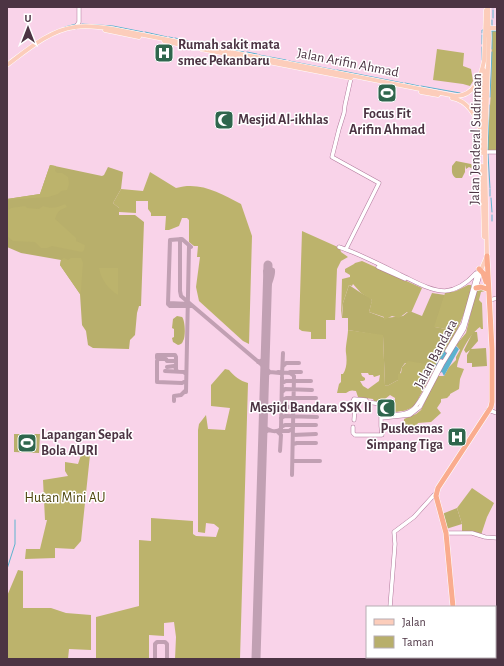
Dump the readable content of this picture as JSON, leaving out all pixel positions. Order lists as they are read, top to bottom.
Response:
{
  "streets": {
    "main road": ["Jalan Arifin Ahmad", "Jalan Jenderal Sudirman"],
    "street": ["Jalan Bandara"]
  },
  "crossings": [
    ["Jalan Arifin Ahmad", "Jalan Jenderal Sudirman"],
    ["Jalan Jenderal Sudirman", "Jalan Bandara"]
  ],
  "parks": ["Hutan Mini AU"],
  "places": {
    "hospital": ["Rumah sakit mata smec Pekanbaru", "Puskesmas Simpang Tiga"],
    "sports": ["Focus Fit Arifin Ahmad", "Lapangan Sepak Bola AURI"],
    "mosque": ["Mesjid Al-ikhlas", "Mesjid Bandara SSK II"]
  },
  "legend": ["Jalan", "Taman"],
  "north": "top"
}
